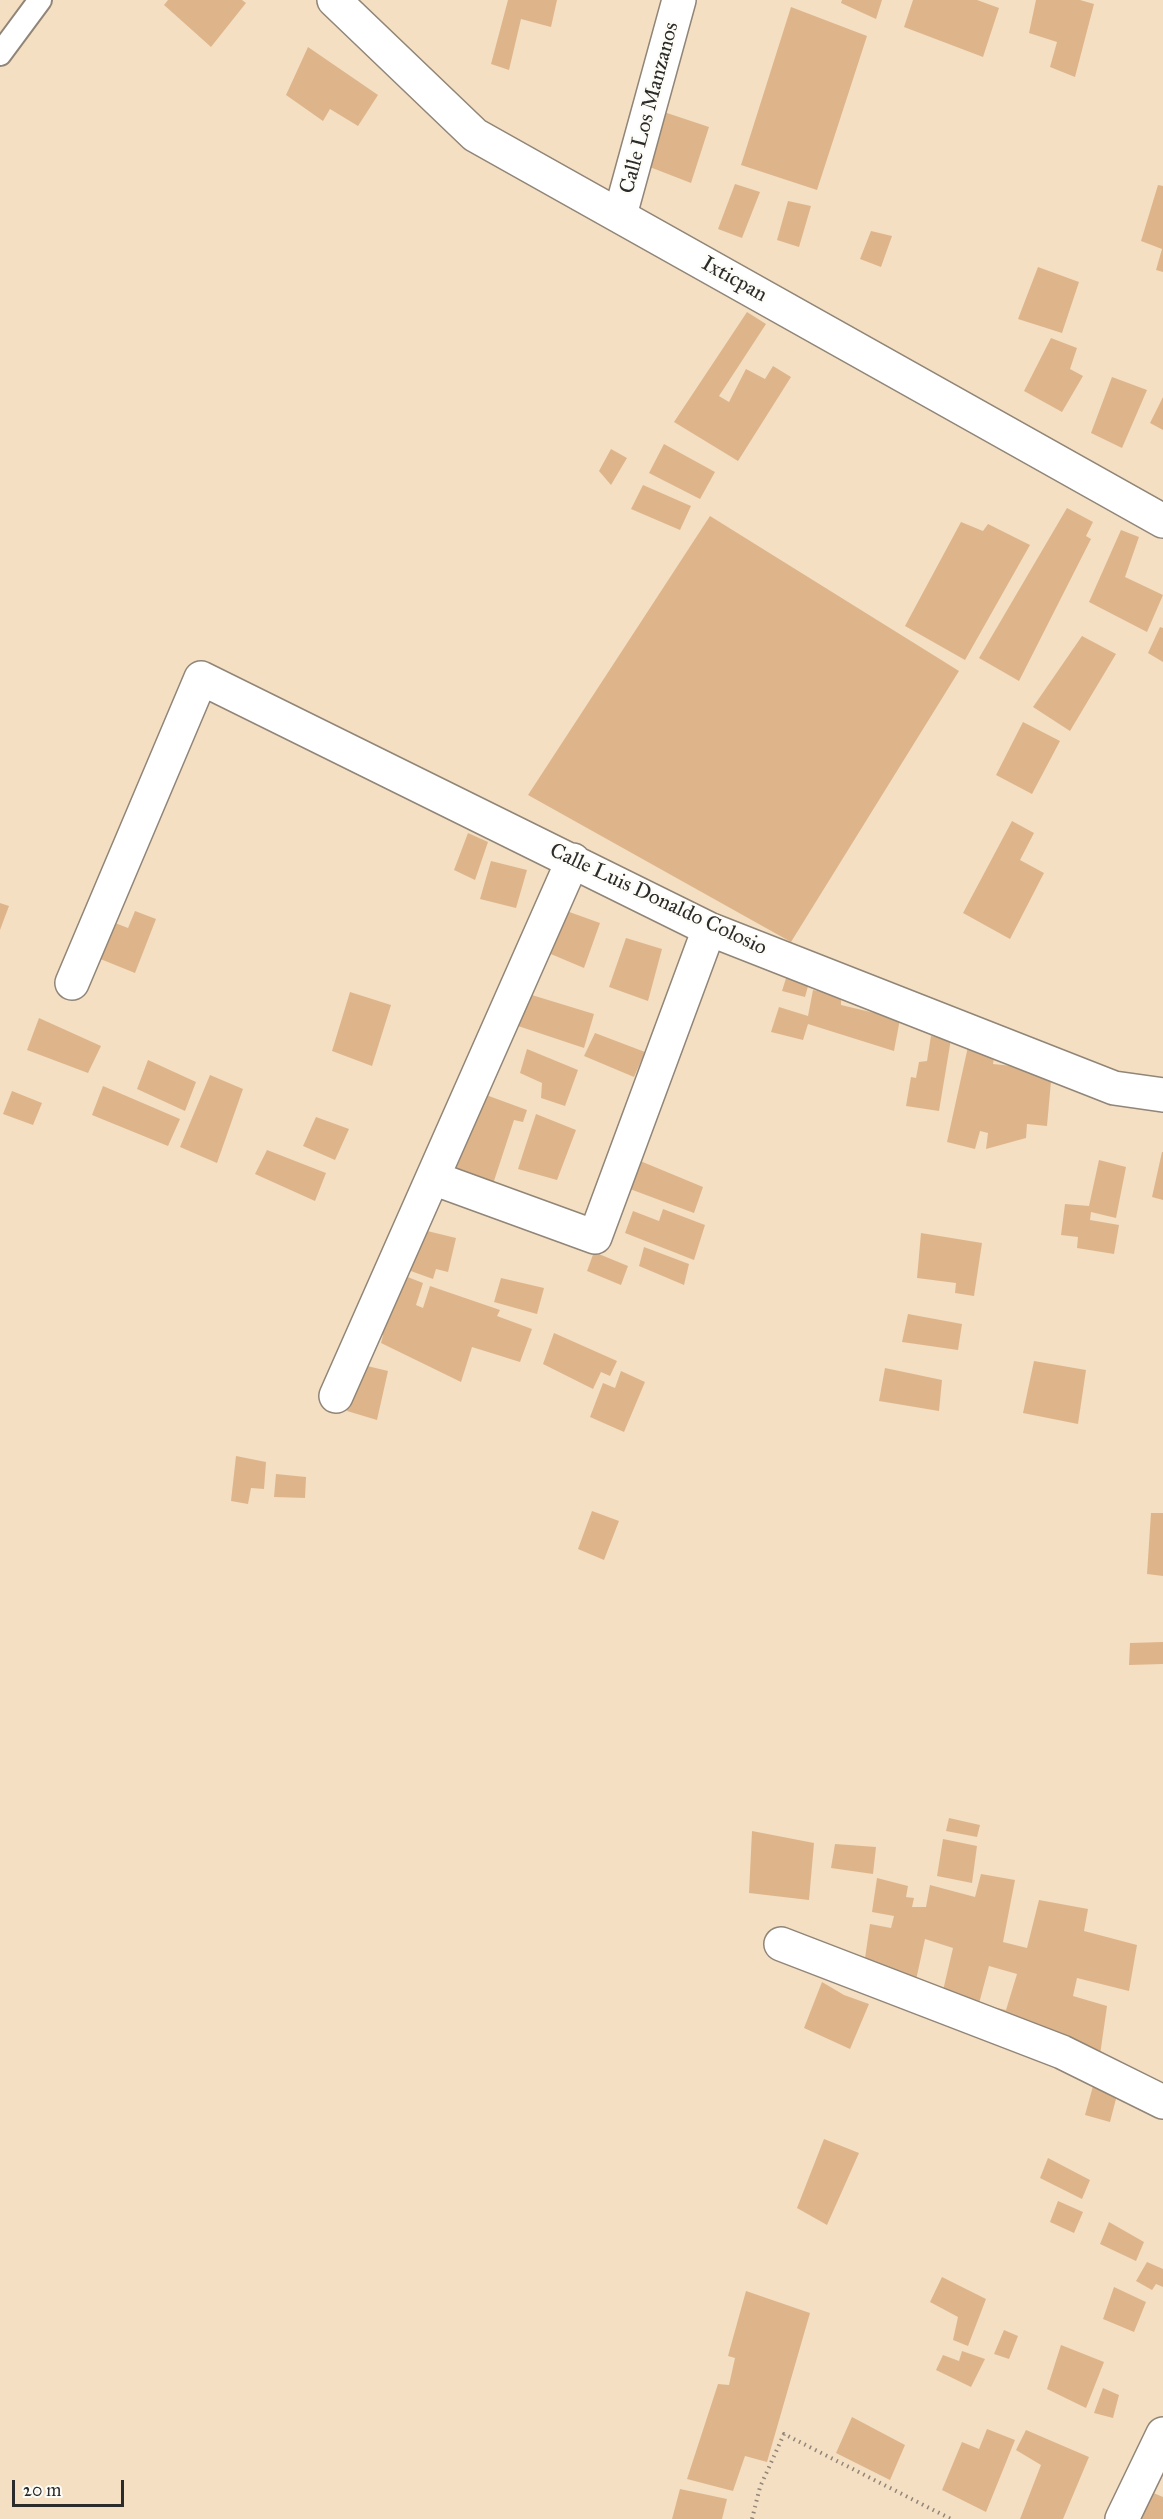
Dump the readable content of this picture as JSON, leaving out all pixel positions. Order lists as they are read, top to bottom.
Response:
{
  "streets": {
    "street": ["Calle Los Manzanos", "Ixticpan", "Calle Luis Donaldo Colosio"]
  },
  "crossings": [
    ["Calle Los Manzanos", "Ixticpan"]
  ],
  "scale_bar": "20 m"
}
